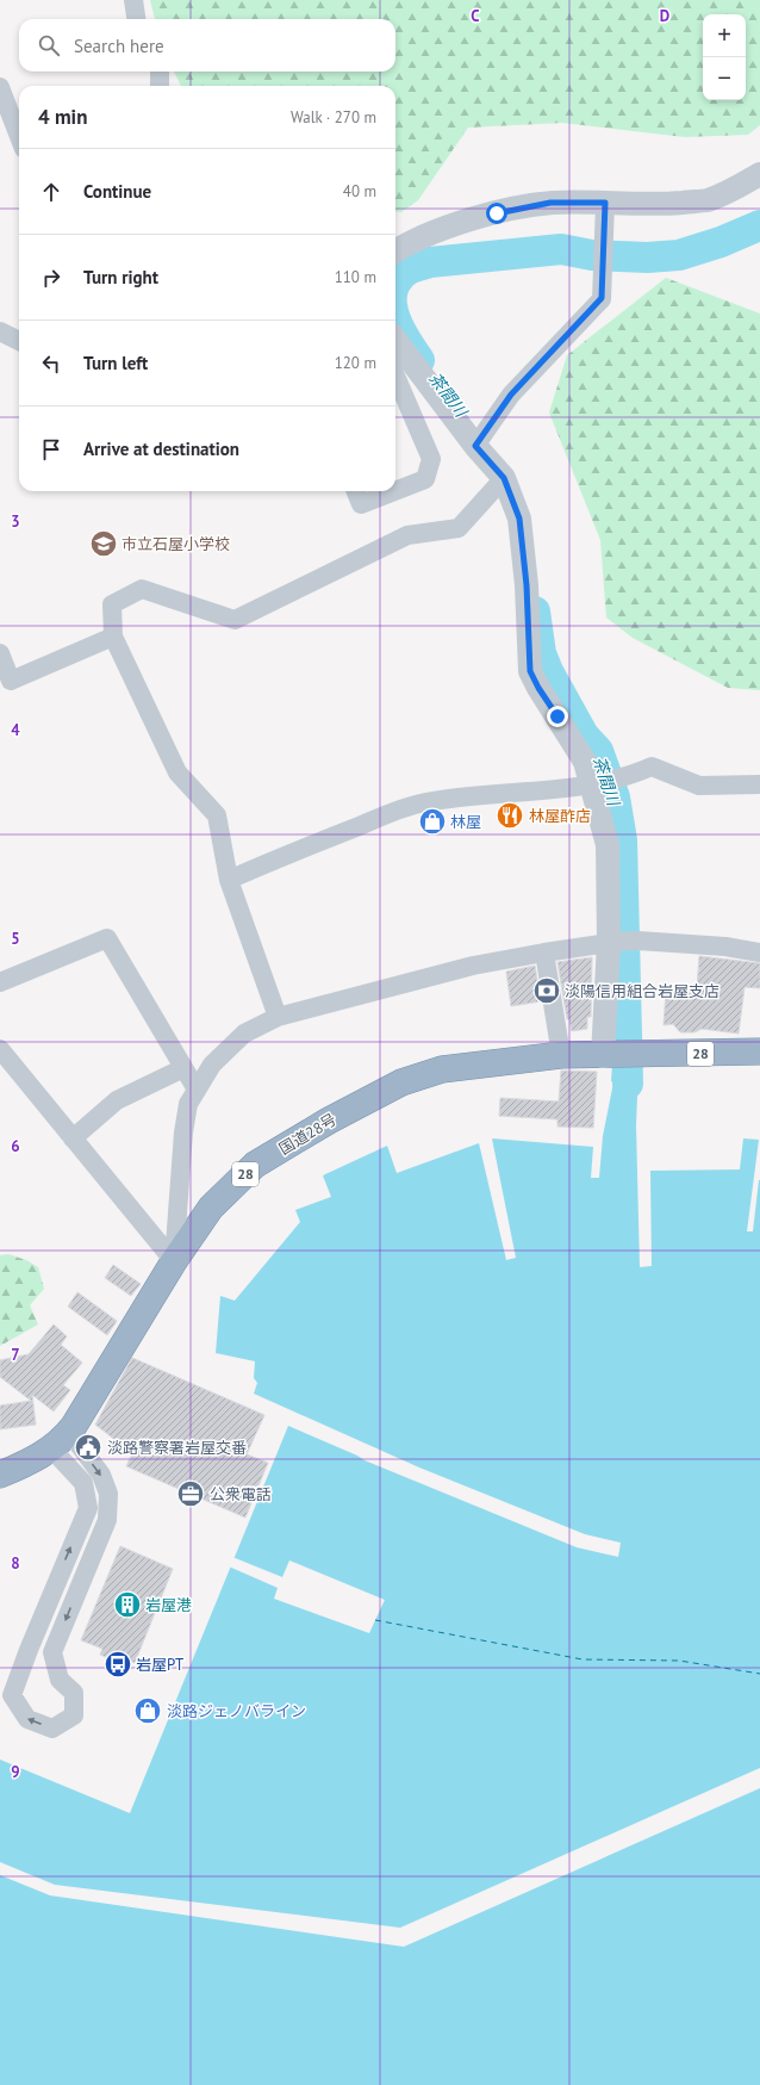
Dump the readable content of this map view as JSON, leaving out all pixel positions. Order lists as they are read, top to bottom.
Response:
{
  "streets": {
    "highway": ["28", "国道28号"]
  },
  "water": ["茶間川"],
  "places": {
    "school or university": ["市立石屋小学校"],
    "restaurant": ["林屋酢店"],
    "shop": ["林屋", "淡路ジェノバライン"],
    "bank": ["淡陽信用組合岩屋支店"],
    "public building": ["淡路警察署岩屋交番"],
    "office": ["公衆電話"],
    "building": ["岩屋港"],
    "bus stop": ["岩屋PT"]
  },
  "page": {
    "map_buttons": ["+", "−"],
    "search": "Search here",
    "heading": ["4 min", "Walk · 270 m"],
    "list": [
      ["Continue", "40 m"],
      ["Turn right", "110 m"],
      ["Turn left", "120 m"],
      "Arrive at destination"
    ]
  },
  "grid": {
    "columns": ["C", "D"],
    "rows": [
      "3",
      "4",
      "5",
      "6",
      "7",
      "8",
      "9"
    ]
  }
}
